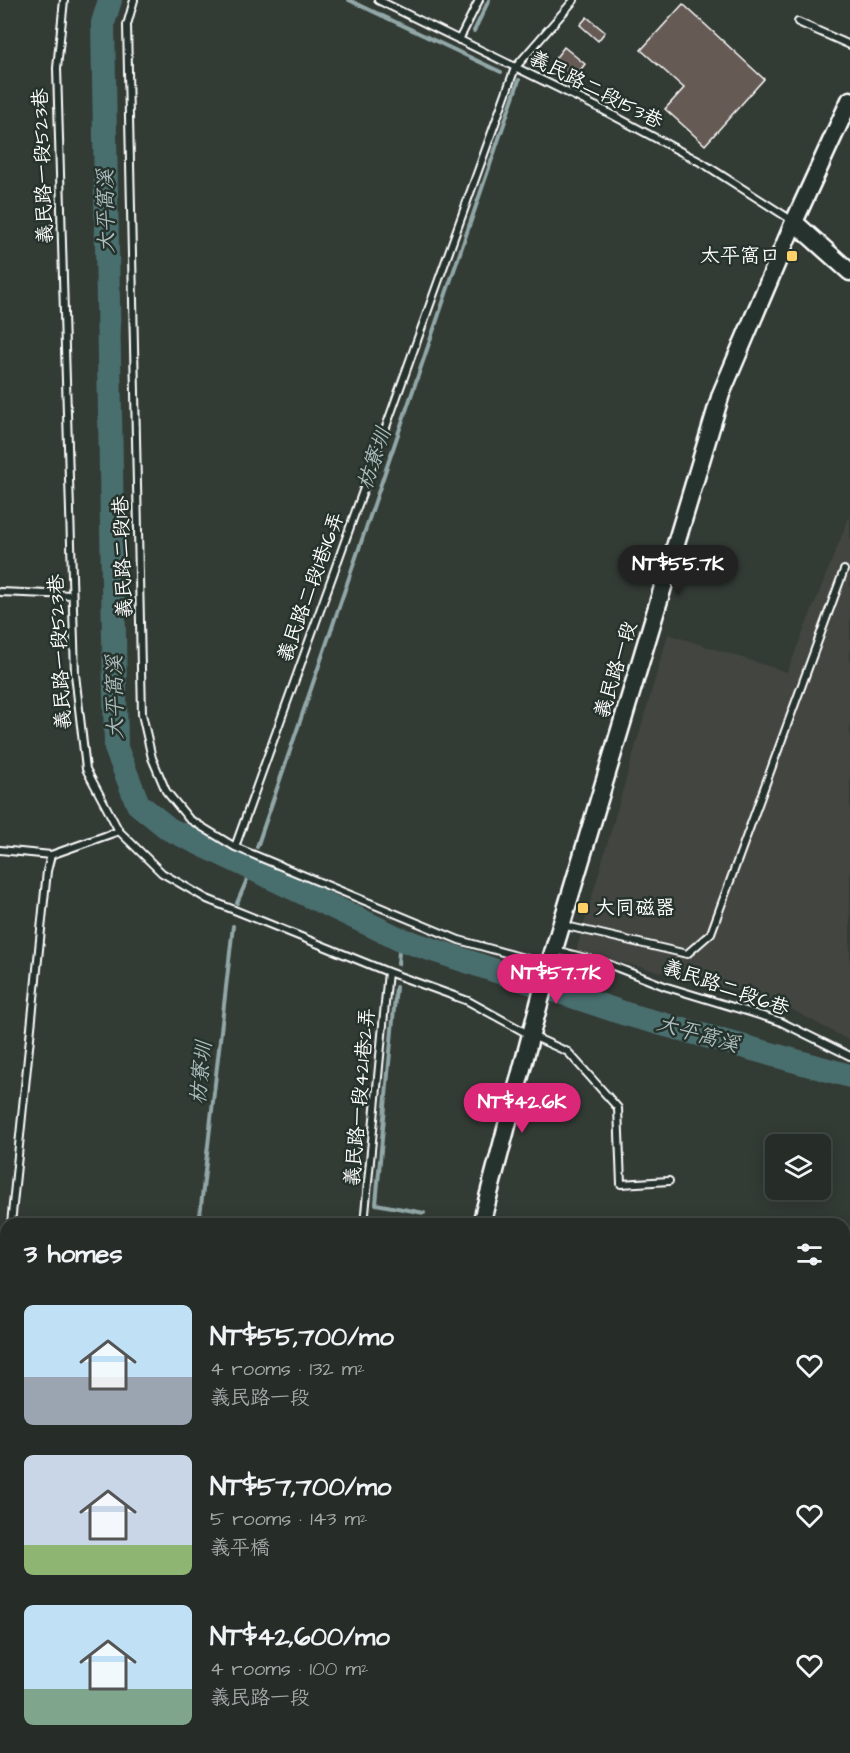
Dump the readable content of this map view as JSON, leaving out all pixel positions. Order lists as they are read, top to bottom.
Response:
{
  "streets": {
    "street": ["義民路一段"],
    "lane": [
      "義民路二段153巷",
      "義民路一段523巷",
      "義民路二段1巷",
      "義民路二段1巷16弄",
      "義民路二段6巷",
      "義民路一段421巷2弄"
    ]
  },
  "crossings": [
    ["義民路二段153巷", "義民路二段1巷16弄"],
    ["義民路二段153巷", "義民路一段"],
    ["義民路一段523巷", "義民路一段"],
    ["義民路一段523巷", "義民路一段421巷2弄"],
    ["義民路二段1巷", "義民路二段1巷16弄"],
    ["義民路二段1巷", "義民路一段"],
    ["義民路二段1巷", "義民路二段6巷"],
    ["義民路一段", "義民路二段6巷"]
  ],
  "water": ["大平窩溪", "枋寮圳"],
  "places": {
    "transit": ["太平窩口", "大同磁器"]
  },
  "page": {
    "price": ["NT$55.7K", "NT$57.7K", "NT$42.6K"],
    "heading": "3 homes",
    "list": [
      {
        "name": "NT$55,700/mo",
        "note": "4 rooms · 132 m² · 義民路一段"
      },
      {
        "name": "NT$57,700/mo",
        "note": "5 rooms · 143 m² · 義平橋"
      },
      {
        "name": "NT$42,600/mo",
        "note": "4 rooms · 100 m² · 義民路一段"
      }
    ]
  }
}
